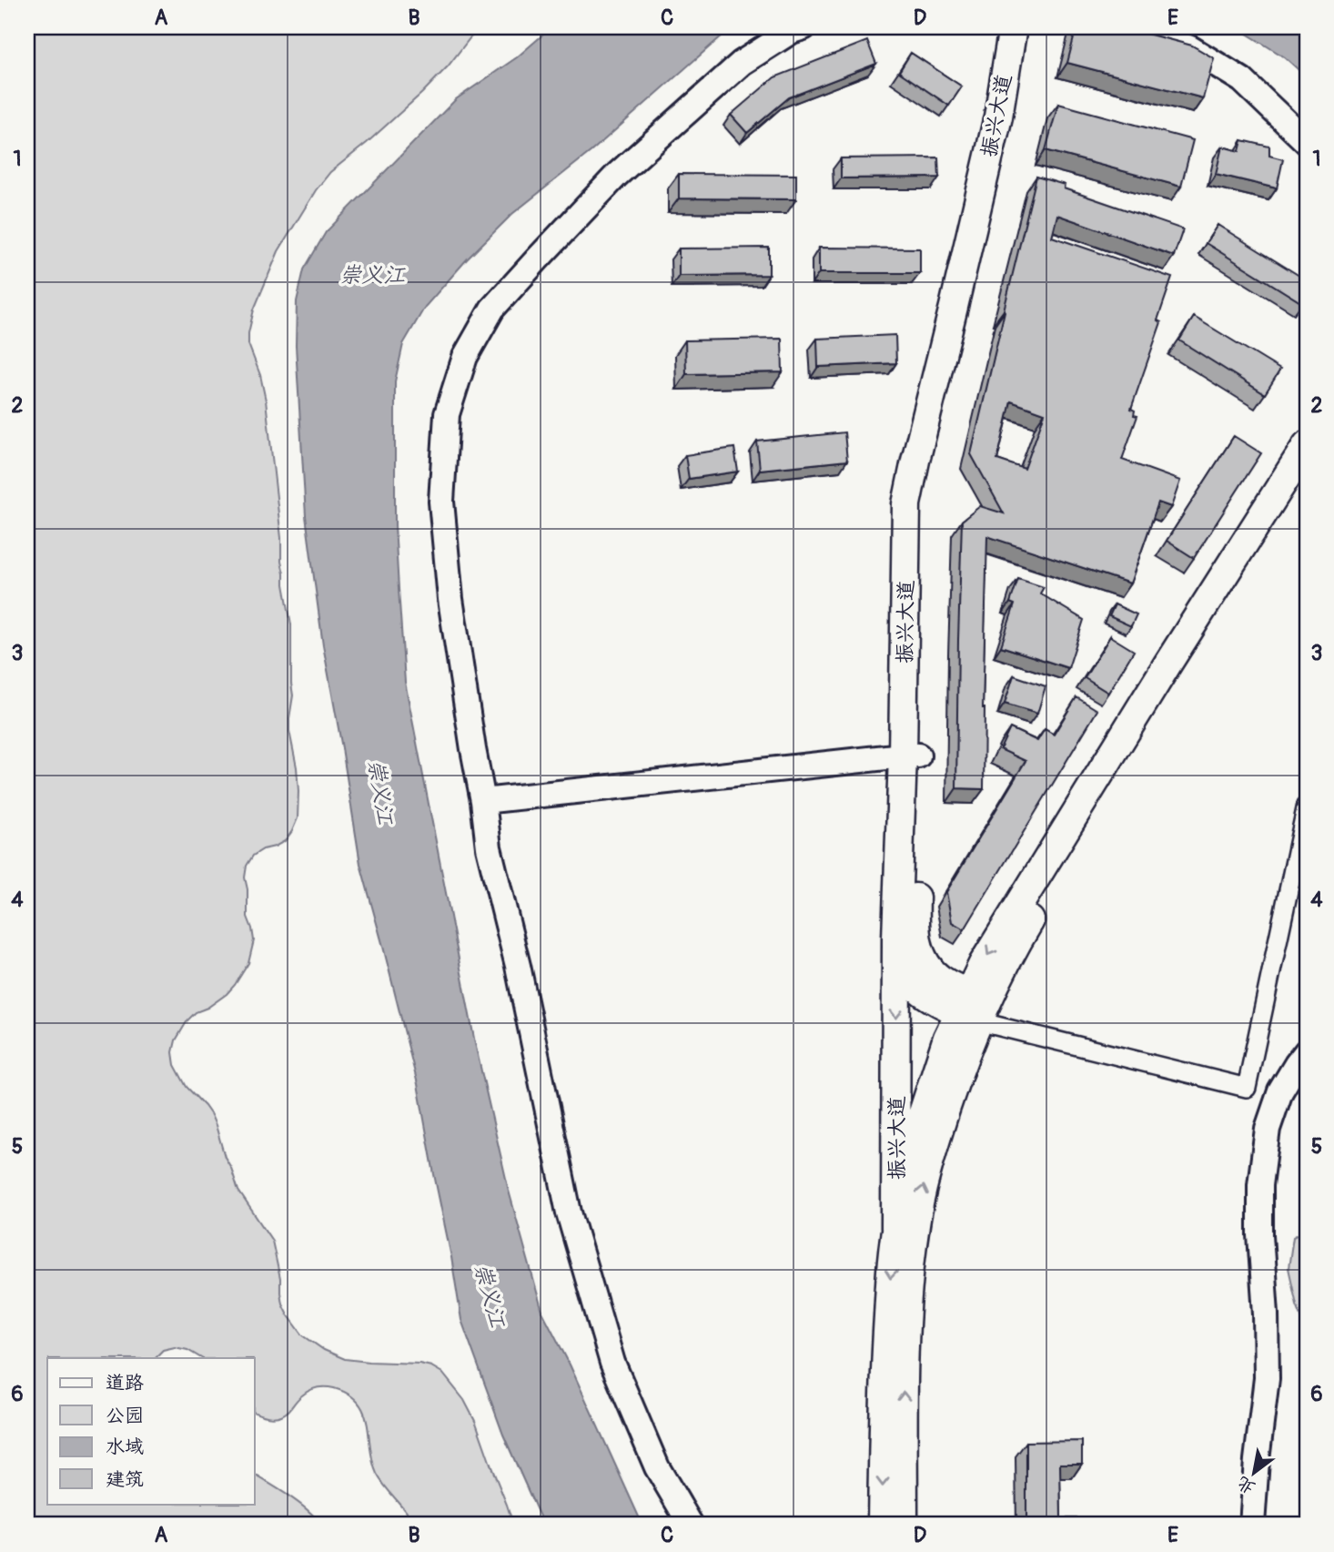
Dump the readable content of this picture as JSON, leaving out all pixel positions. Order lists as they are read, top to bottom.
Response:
{
  "streets": {
    "main road": ["振兴大道"]
  },
  "water": ["崇义江"],
  "legend": [
    "道路",
    "公园",
    "水域",
    "建筑"
  ],
  "north": "bottom left",
  "grid": {
    "columns": [
      "A",
      "B",
      "C",
      "D",
      "E"
    ],
    "rows": [
      "1",
      "2",
      "3",
      "4",
      "5",
      "6"
    ]
  }
}
